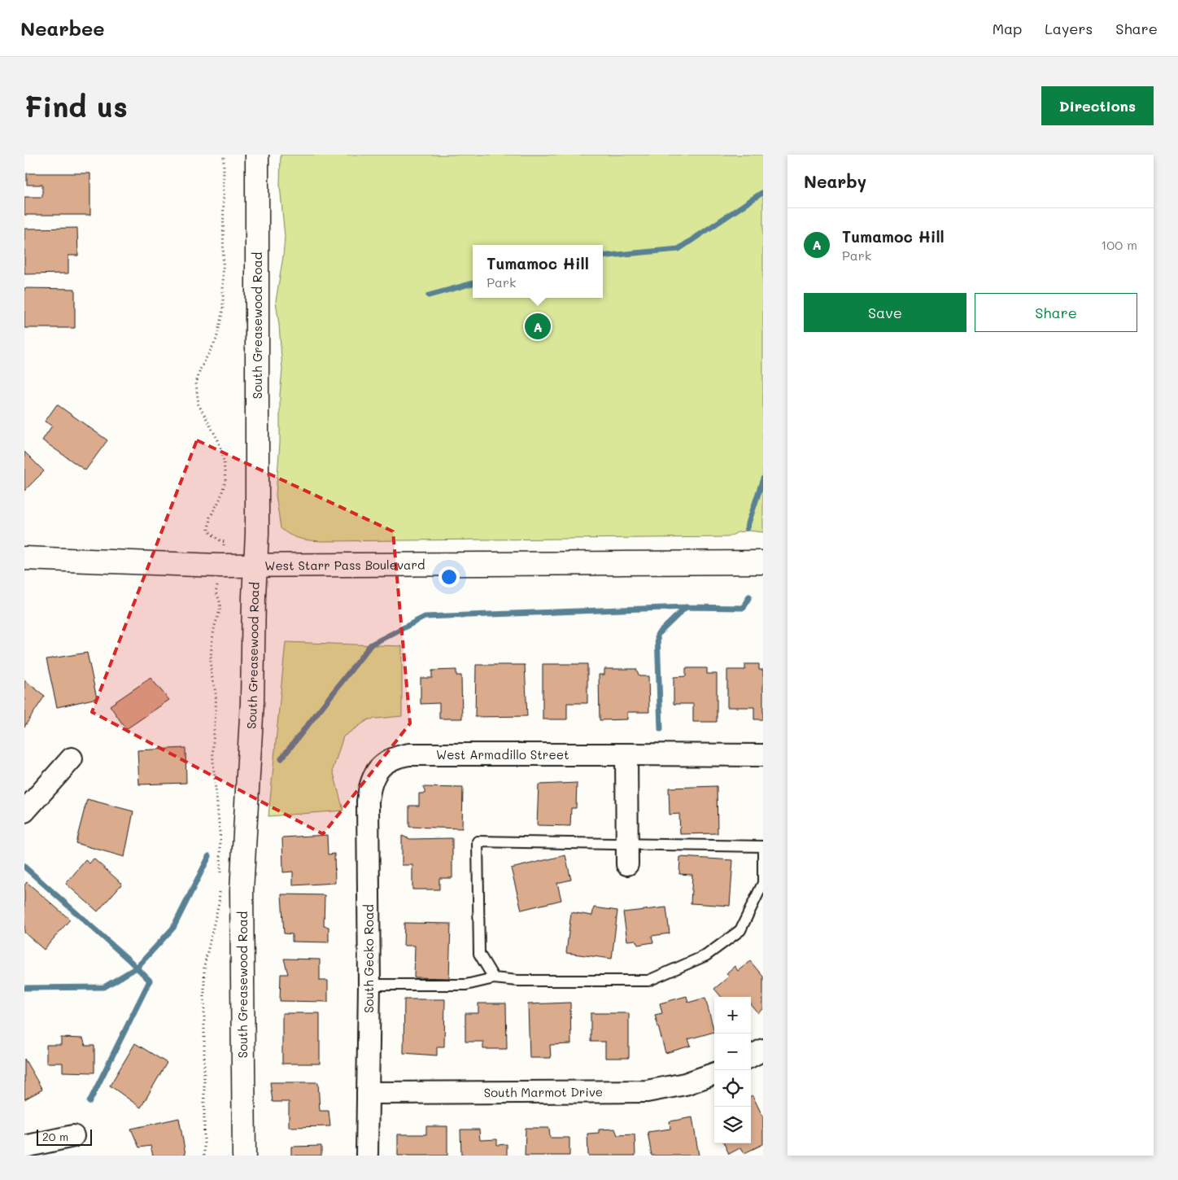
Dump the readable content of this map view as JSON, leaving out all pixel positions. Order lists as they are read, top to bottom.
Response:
{
  "streets": {
    "main road": ["South Greasewood Road", "West Starr Pass Boulevard"],
    "street": ["West Armadillo Street", "South Gecko Road", "South Marmot Drive"]
  },
  "crossings": [
    ["South Greasewood Road", "West Starr Pass Boulevard"],
    ["West Armadillo Street", "South Gecko Road"],
    ["South Gecko Road", "South Marmot Drive"]
  ],
  "scale_bar": "20 m",
  "page": {
    "header": "Nearbee",
    "nav": ["Map", "Layers", "Share"],
    "buttons": [
      "Directions",
      ["Save", "Share"]
    ],
    "title": "Find us",
    "heading": "Nearby",
    "list": [
      {
        "mark": "A",
        "name": "Tumamoc Hill",
        "note": "Park",
        "value": "100 m"
      }
    ],
    "popup": ["Tumamoc Hill", "Park"],
    "pins": "A",
    "map_buttons": ["+", "−"],
    "scale": "20 m"
  }
}
